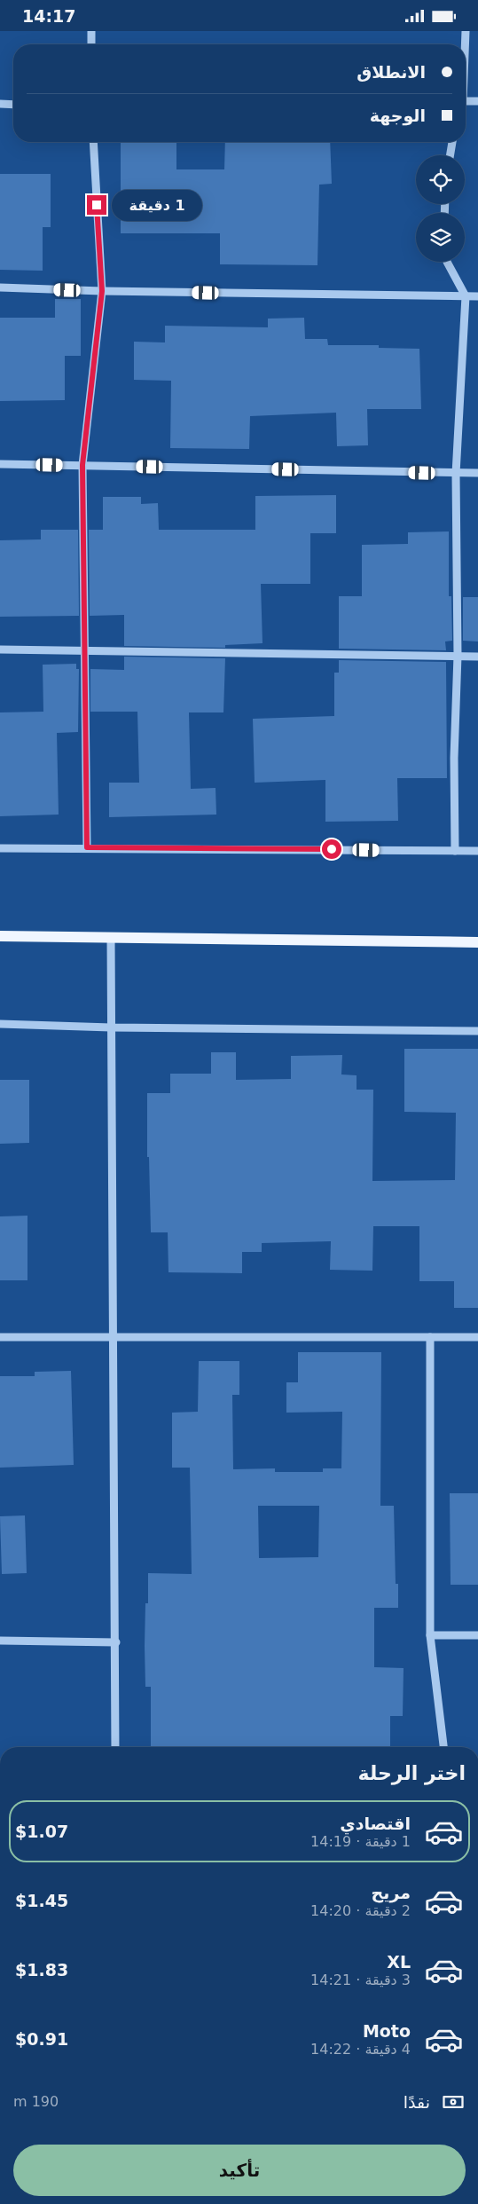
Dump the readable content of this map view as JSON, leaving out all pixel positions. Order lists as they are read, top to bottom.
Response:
{
  "page": {
    "status": "14:17",
    "banner": ["الانطلاق", "الوجهة"],
    "bubble": "1 دقيقة",
    "heading": "اختر الرحلة",
    "list": [
      {
        "name": "اقتصادي",
        "note": "1 دقيقة · 14:19",
        "value": "$1.07"
      },
      {
        "name": "مريح",
        "note": "2 دقيقة · 14:20",
        "value": "$1.45"
      },
      {
        "name": "XL",
        "note": "3 دقيقة · 14:21",
        "value": "$1.83"
      },
      {
        "name": "Moto",
        "note": "4 دقيقة · 14:22",
        "value": "$0.91"
      }
    ],
    "pay": ["نقدًا", "190 m"],
    "buttons": "تأكيد"
  }
}
